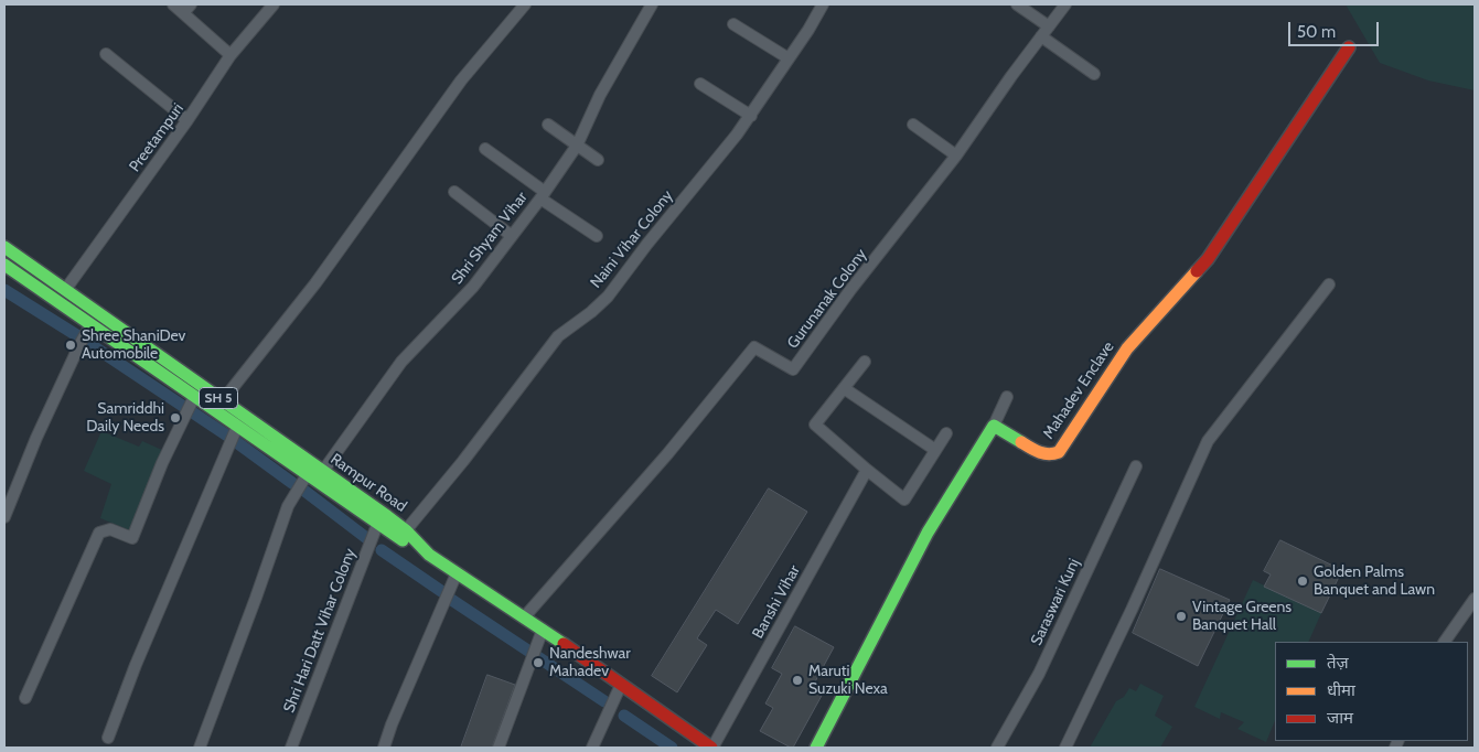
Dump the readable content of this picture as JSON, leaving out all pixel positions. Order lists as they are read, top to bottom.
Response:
{
  "streets": {
    "main road": ["Mahadev Enclave", "SH 5", "Rampur Road"],
    "street": [
      "Preetampuri",
      "Shri Shyam Vihar",
      "Naini Vihar Colony",
      "Gurunanak Colony",
      "Banshi Vihar",
      "Saraswari Kunj",
      "Shri Hari Datt Vihar Colony"
    ]
  },
  "crossings": [
    ["Preetampuri", "Rampur Road"],
    ["Shri Shyam Vihar", "Rampur Road"],
    ["Naini Vihar Colony", "Rampur Road"],
    ["Gurunanak Colony", "Rampur Road"],
    ["Rampur Road", "Banshi Vihar"]
  ],
  "places": [
    "Shree ShaniDev Automobile",
    "Samriddhi Daily Needs",
    "Golden Palms Banquet and Lawn",
    "Vintage Greens Banquet Hall",
    "Nandeshwar Mahadev",
    "Maruti Suzuki Nexa"
  ],
  "legend": ["तेज़", "धीमा", "जाम"],
  "scale_bar": "50 m"
}
